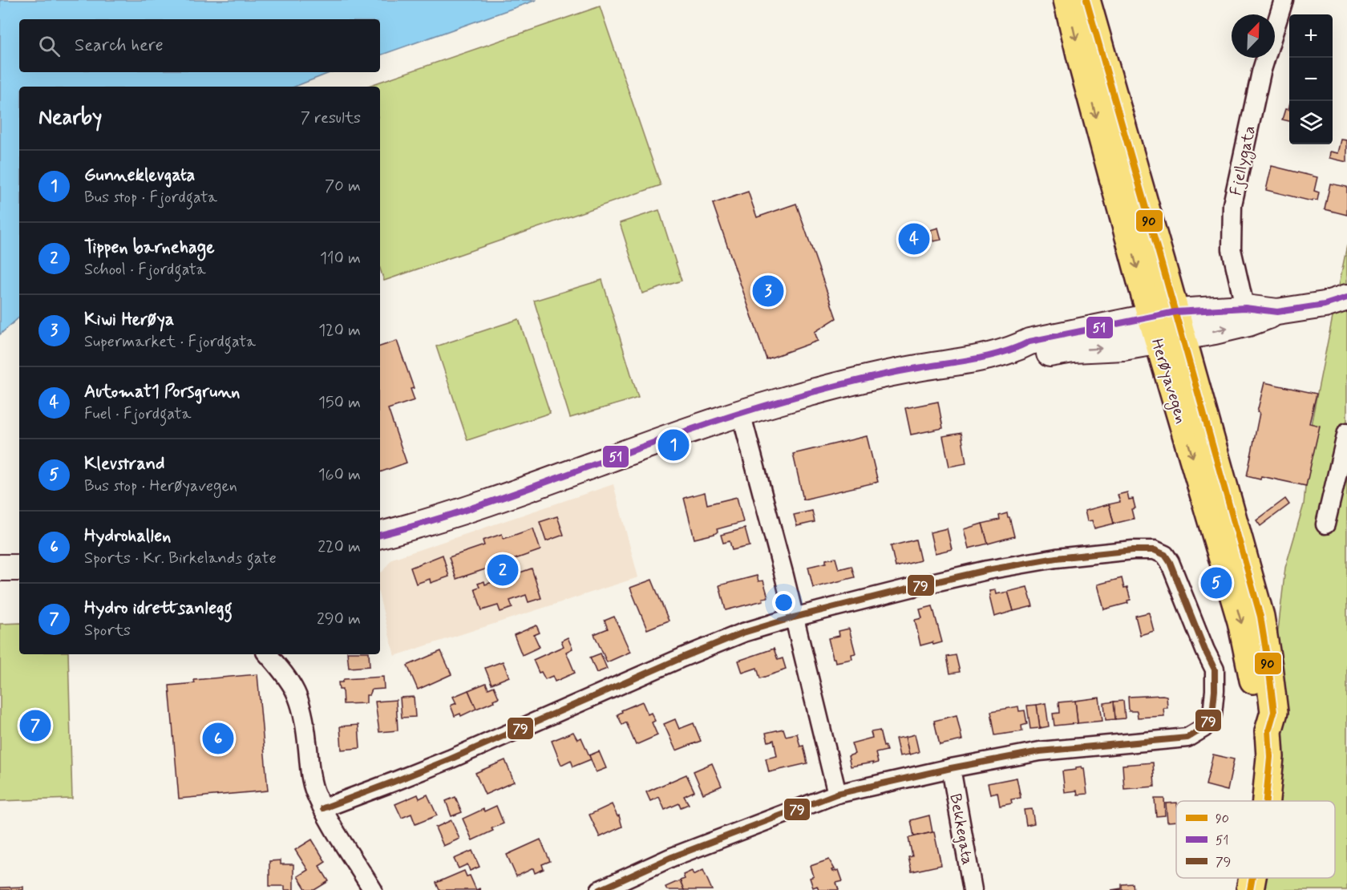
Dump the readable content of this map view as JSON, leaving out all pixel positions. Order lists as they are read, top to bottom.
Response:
{
  "streets": {
    "highway": ["Herøyavegen"],
    "street": ["Fjellygata", "Bekkegata"]
  },
  "lines": ["transit line 90", "transit line 51", "transit line 79"],
  "legend": ["90", "51", "79"],
  "north": "top right",
  "page": {
    "map_buttons": ["+", "−"],
    "search": "Search here",
    "heading": ["Nearby", "7 results"],
    "list": [
      {
        "mark": "1",
        "name": "Gunneklevgata",
        "note": "Bus stop · Fjordgata",
        "value": "70 m"
      },
      {
        "mark": "2",
        "name": "Tippen barnehage",
        "note": "School · Fjordgata",
        "value": "110 m"
      },
      {
        "mark": "3",
        "name": "Kiwi Herøya",
        "note": "Supermarket · Fjordgata",
        "value": "120 m"
      },
      {
        "mark": "4",
        "name": "Automat1 Porsgrunn",
        "note": "Fuel · Fjordgata",
        "value": "150 m"
      },
      {
        "mark": "5",
        "name": "Klevstrand",
        "note": "Bus stop · Herøyavegen",
        "value": "160 m"
      },
      {
        "mark": "6",
        "name": "Hydrohallen",
        "note": "Sports · Kr. Birkelands gate",
        "value": "220 m"
      },
      {
        "mark": "7",
        "name": "Hydro idrettsanlegg",
        "note": "Sports",
        "value": "290 m"
      }
    ],
    "pins": [
      "4",
      "3",
      "1",
      "2",
      "5",
      "7",
      "6"
    ]
  }
}
